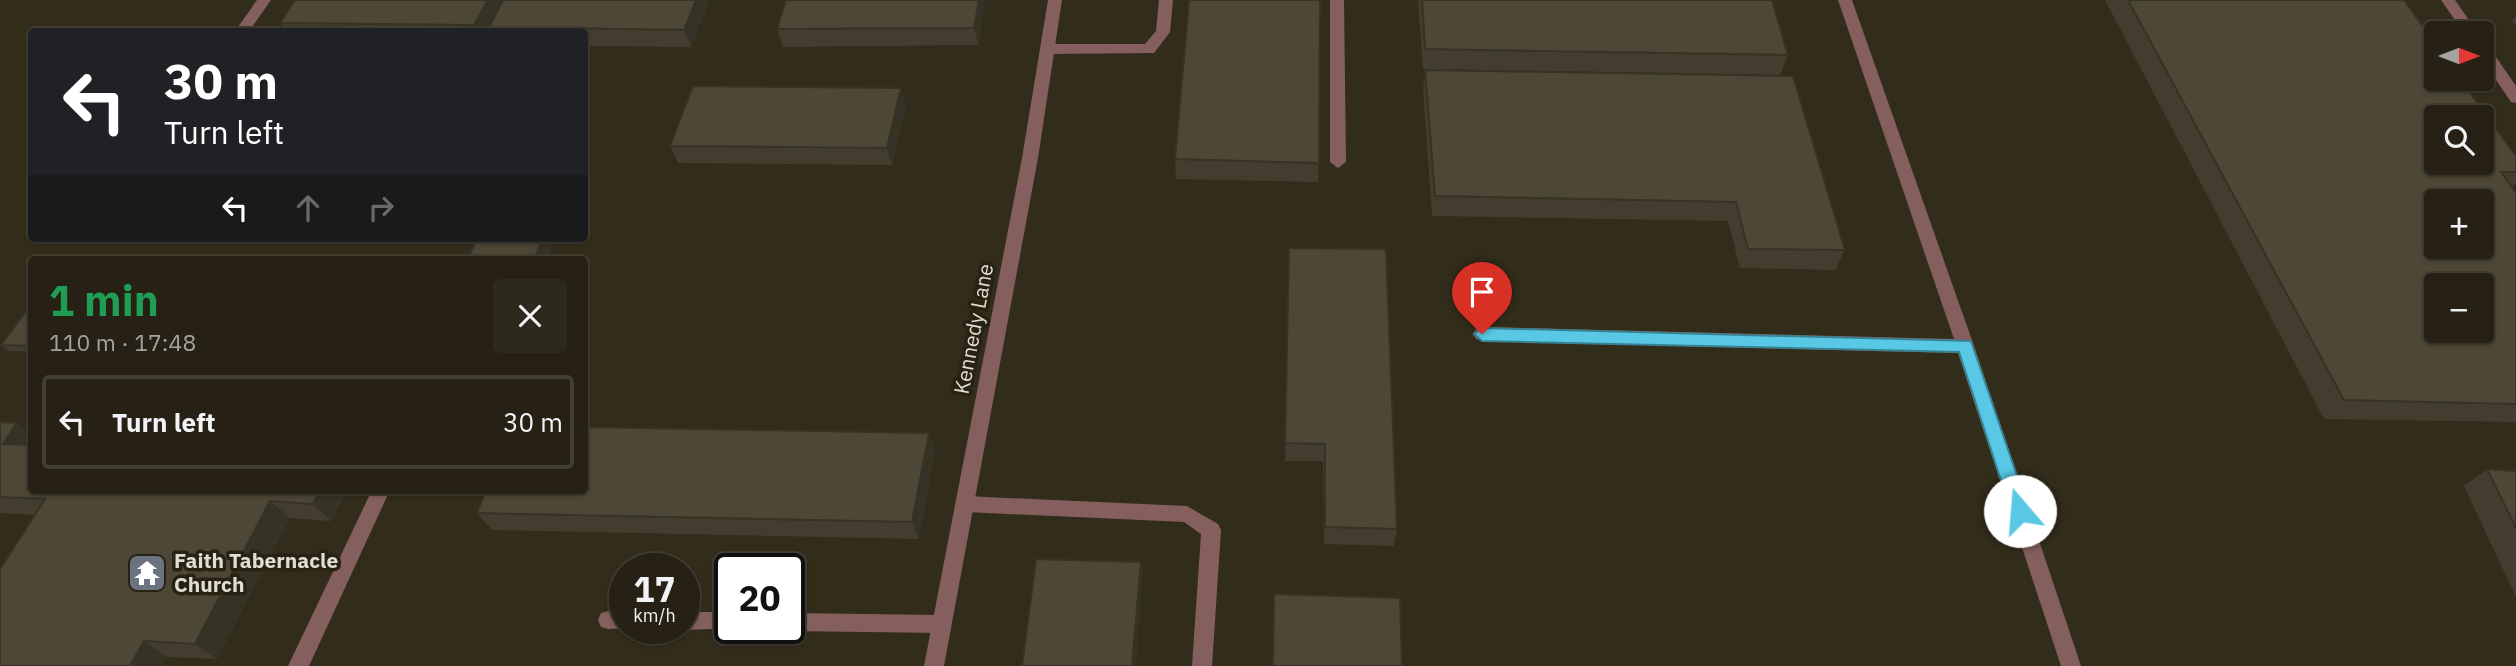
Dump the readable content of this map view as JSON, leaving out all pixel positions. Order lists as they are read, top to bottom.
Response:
{
  "streets": {
    "street": ["Kennedy Lane"]
  },
  "places": {
    "temple": ["Faith Tabernacle Church"]
  },
  "north": "right",
  "page": {
    "map_buttons": ["+", "−"],
    "turn": ["30 m", "Turn left"],
    "heading": ["1 min", "110 m · 17:48"],
    "list": [
      {
        "name": "Turn left",
        "value": "30 m"
      }
    ],
    "speed": "17 km/h",
    "limit": "20"
  }
}
